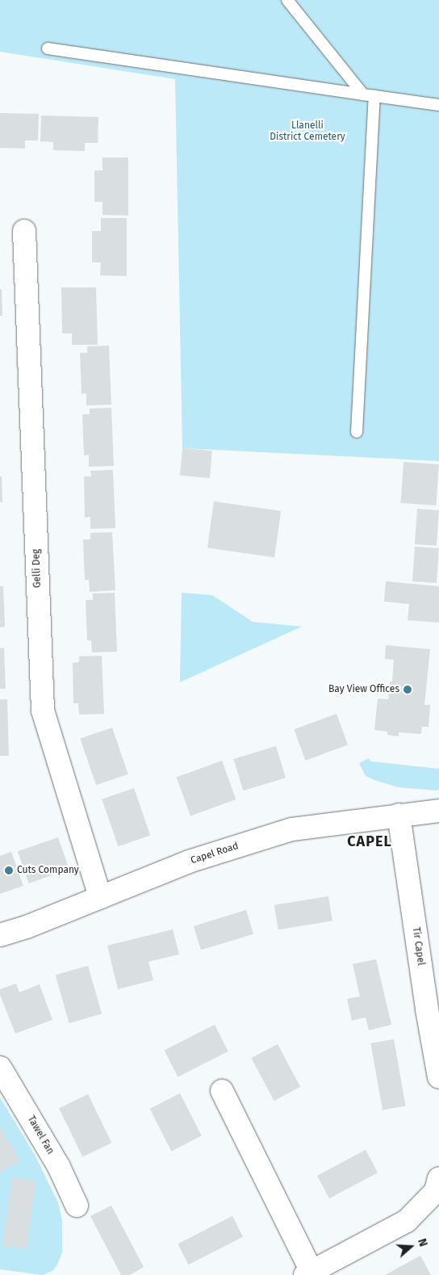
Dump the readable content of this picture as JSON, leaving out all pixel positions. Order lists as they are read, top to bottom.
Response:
{
  "streets": {
    "street": [
      "Gelli Deg",
      "Capel Road",
      "Tir Capel",
      "Tawel Fan"
    ]
  },
  "crossings": [
    ["Gelli Deg", "Capel Road"],
    ["Capel Road", "Tir Capel"]
  ],
  "districts": ["CAPEL"],
  "parks": ["Llanelli District Cemetery"],
  "places": ["Bay View Offices", "Cuts Company"],
  "north": "right"
}
